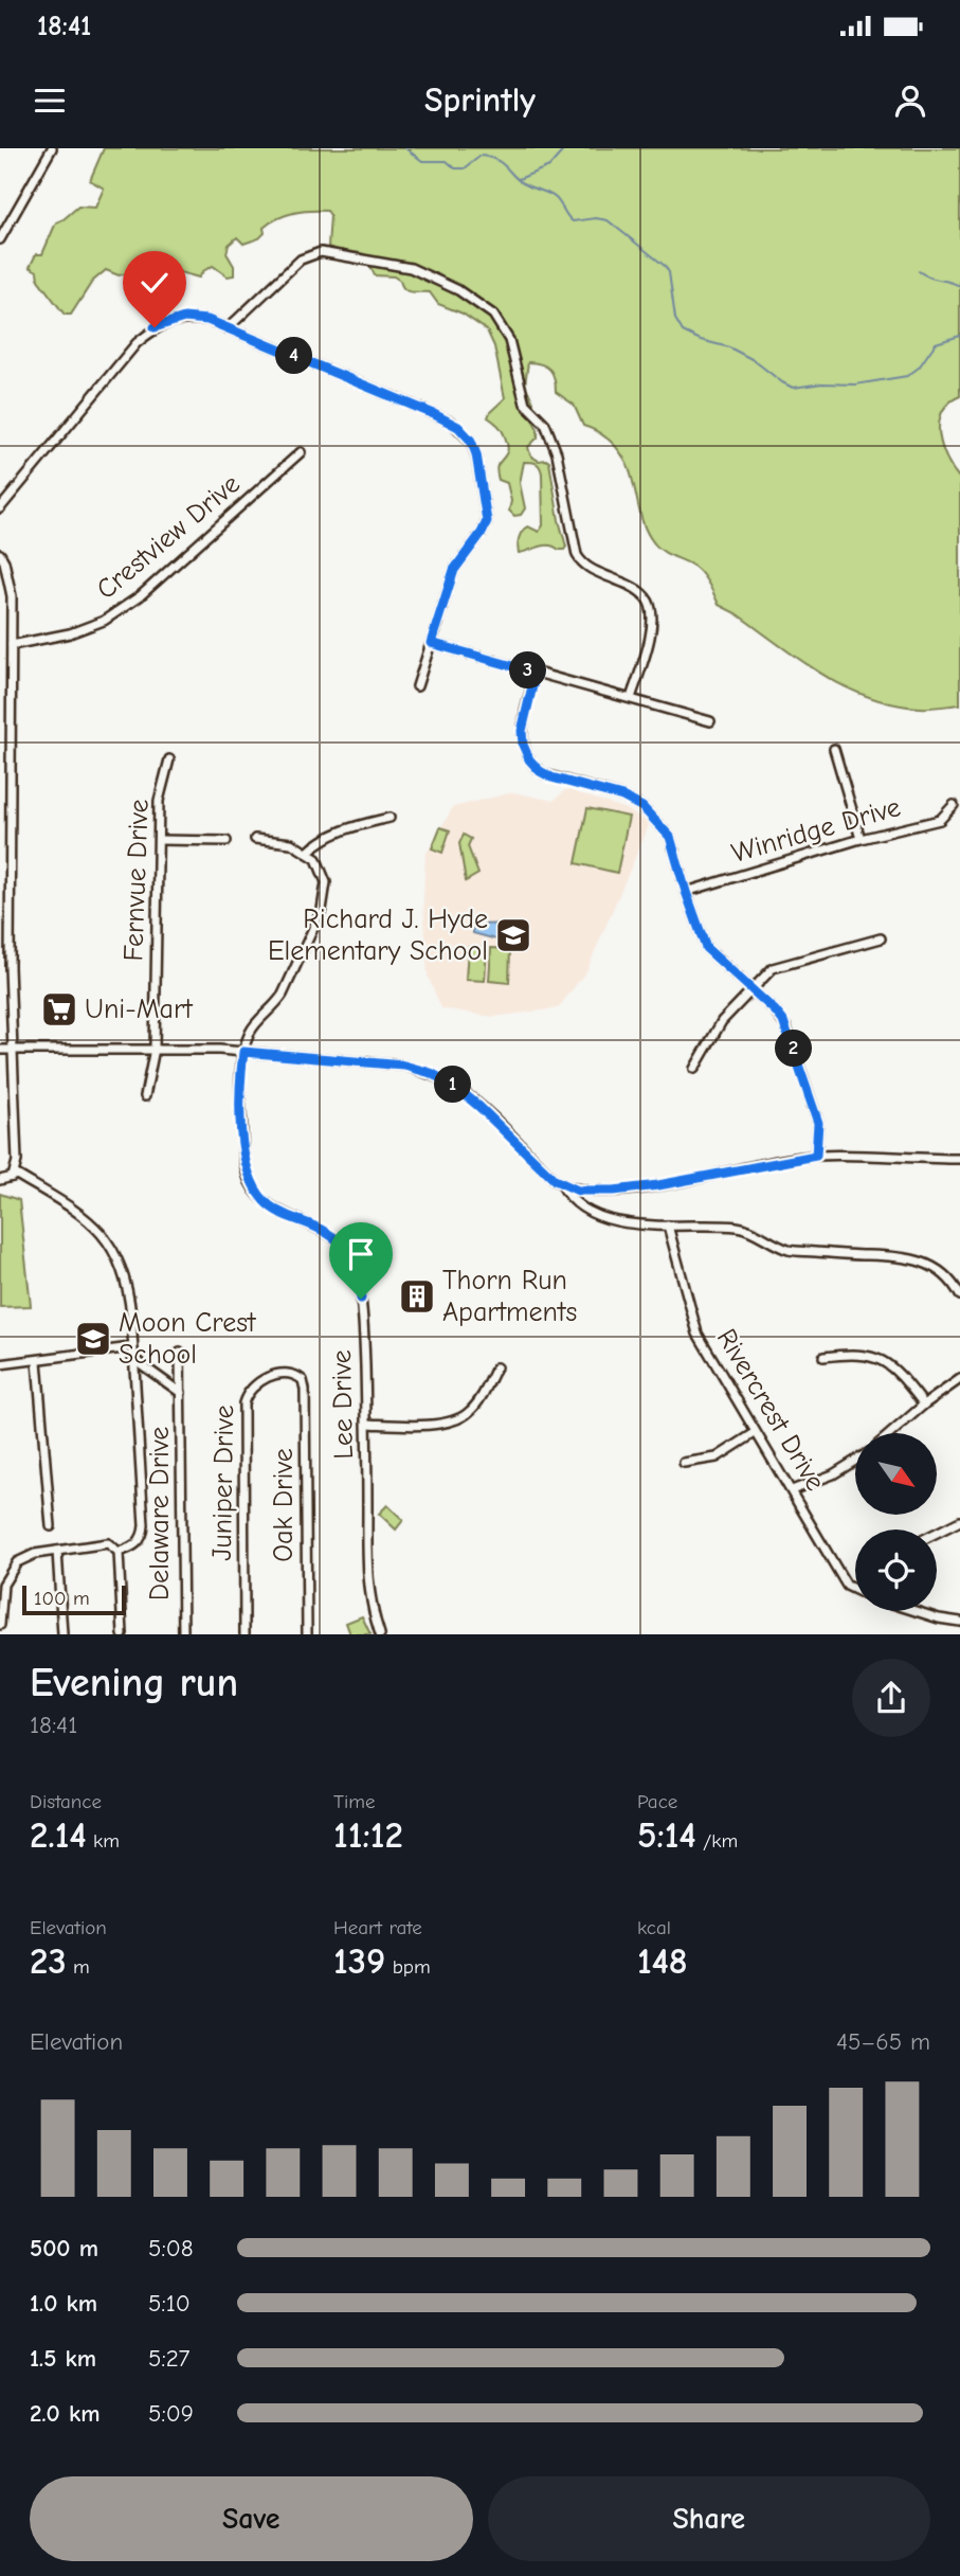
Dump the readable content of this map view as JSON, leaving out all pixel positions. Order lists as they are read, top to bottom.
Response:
{
  "streets": {
    "street": [
      "Crestview Drive",
      "Winridge Drive",
      "Fernvue Drive",
      "Lee Drive",
      "Rivercrest Drive",
      "Juniper Drive",
      "Oak Drive",
      "Delaware Drive"
    ]
  },
  "crossings": [
    ["Juniper Drive", "Oak Drive"]
  ],
  "places": {
    "school or university": ["Richard J. Hyde Elementary School", "Moon Crest School"],
    "supermarket": ["Uni-Mart"],
    "building": ["Thorn Run Apartments"]
  },
  "scale_bar": "100 m",
  "north": "bottom right",
  "page": {
    "status": "18:41",
    "header": "Sprintly",
    "pins": [
      "4",
      "3",
      "2",
      "1"
    ],
    "scale": "100 m",
    "heading": ["Evening run", "18:41"],
    "stats": [
      ["Distance", "2.14 km"],
      ["Time", "11:12"],
      ["Pace", "5:14 /km"],
      ["Elevation", "23 m"],
      ["Heart rate", "139 bpm"],
      ["kcal", "148"]
    ],
    "chart": ["Elevation", "45–65 m"],
    "list": [
      {
        "name": "500 m",
        "note": "5:08"
      },
      {
        "name": "1.0 km",
        "note": "5:10"
      },
      {
        "name": "1.5 km",
        "note": "5:27"
      },
      {
        "name": "2.0 km",
        "note": "5:09"
      }
    ],
    "buttons": ["Save", "Share"]
  }
}
